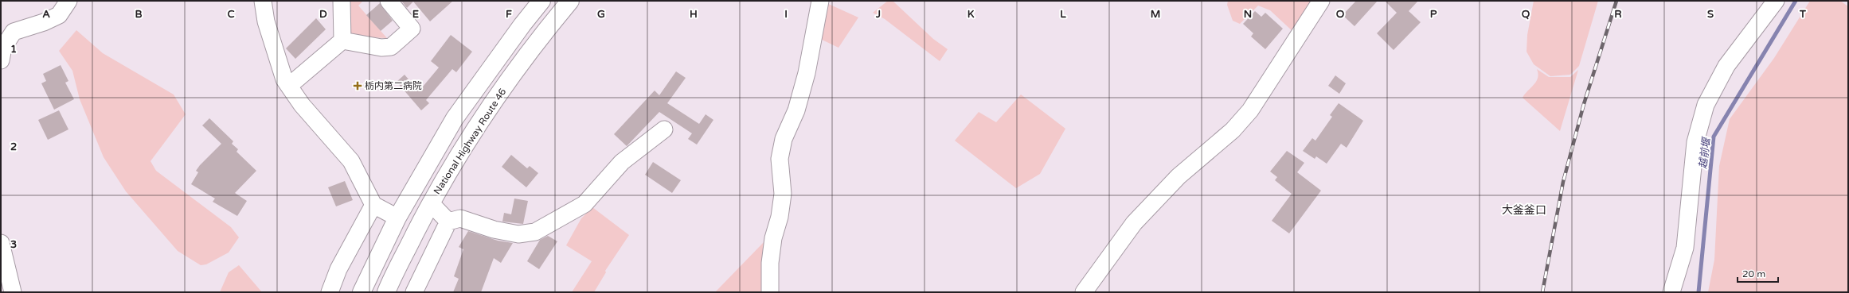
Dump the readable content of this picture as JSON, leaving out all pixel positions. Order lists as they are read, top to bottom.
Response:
{
  "streets": {
    "highway": ["National Highway Route 46"]
  },
  "districts": ["大釜釜口"],
  "water": ["越前堰"],
  "places": {
    "health": ["栃内第二病院"]
  },
  "scale_bar": "20 m",
  "grid": {
    "columns": [
      "A",
      "B",
      "C",
      "D",
      "E",
      "F",
      "G",
      "H",
      "I",
      "J",
      "K",
      "L",
      "M",
      "N",
      "O",
      "P",
      "Q",
      "R",
      "S",
      "T"
    ],
    "rows": ["1", "2", "3"]
  }
}
